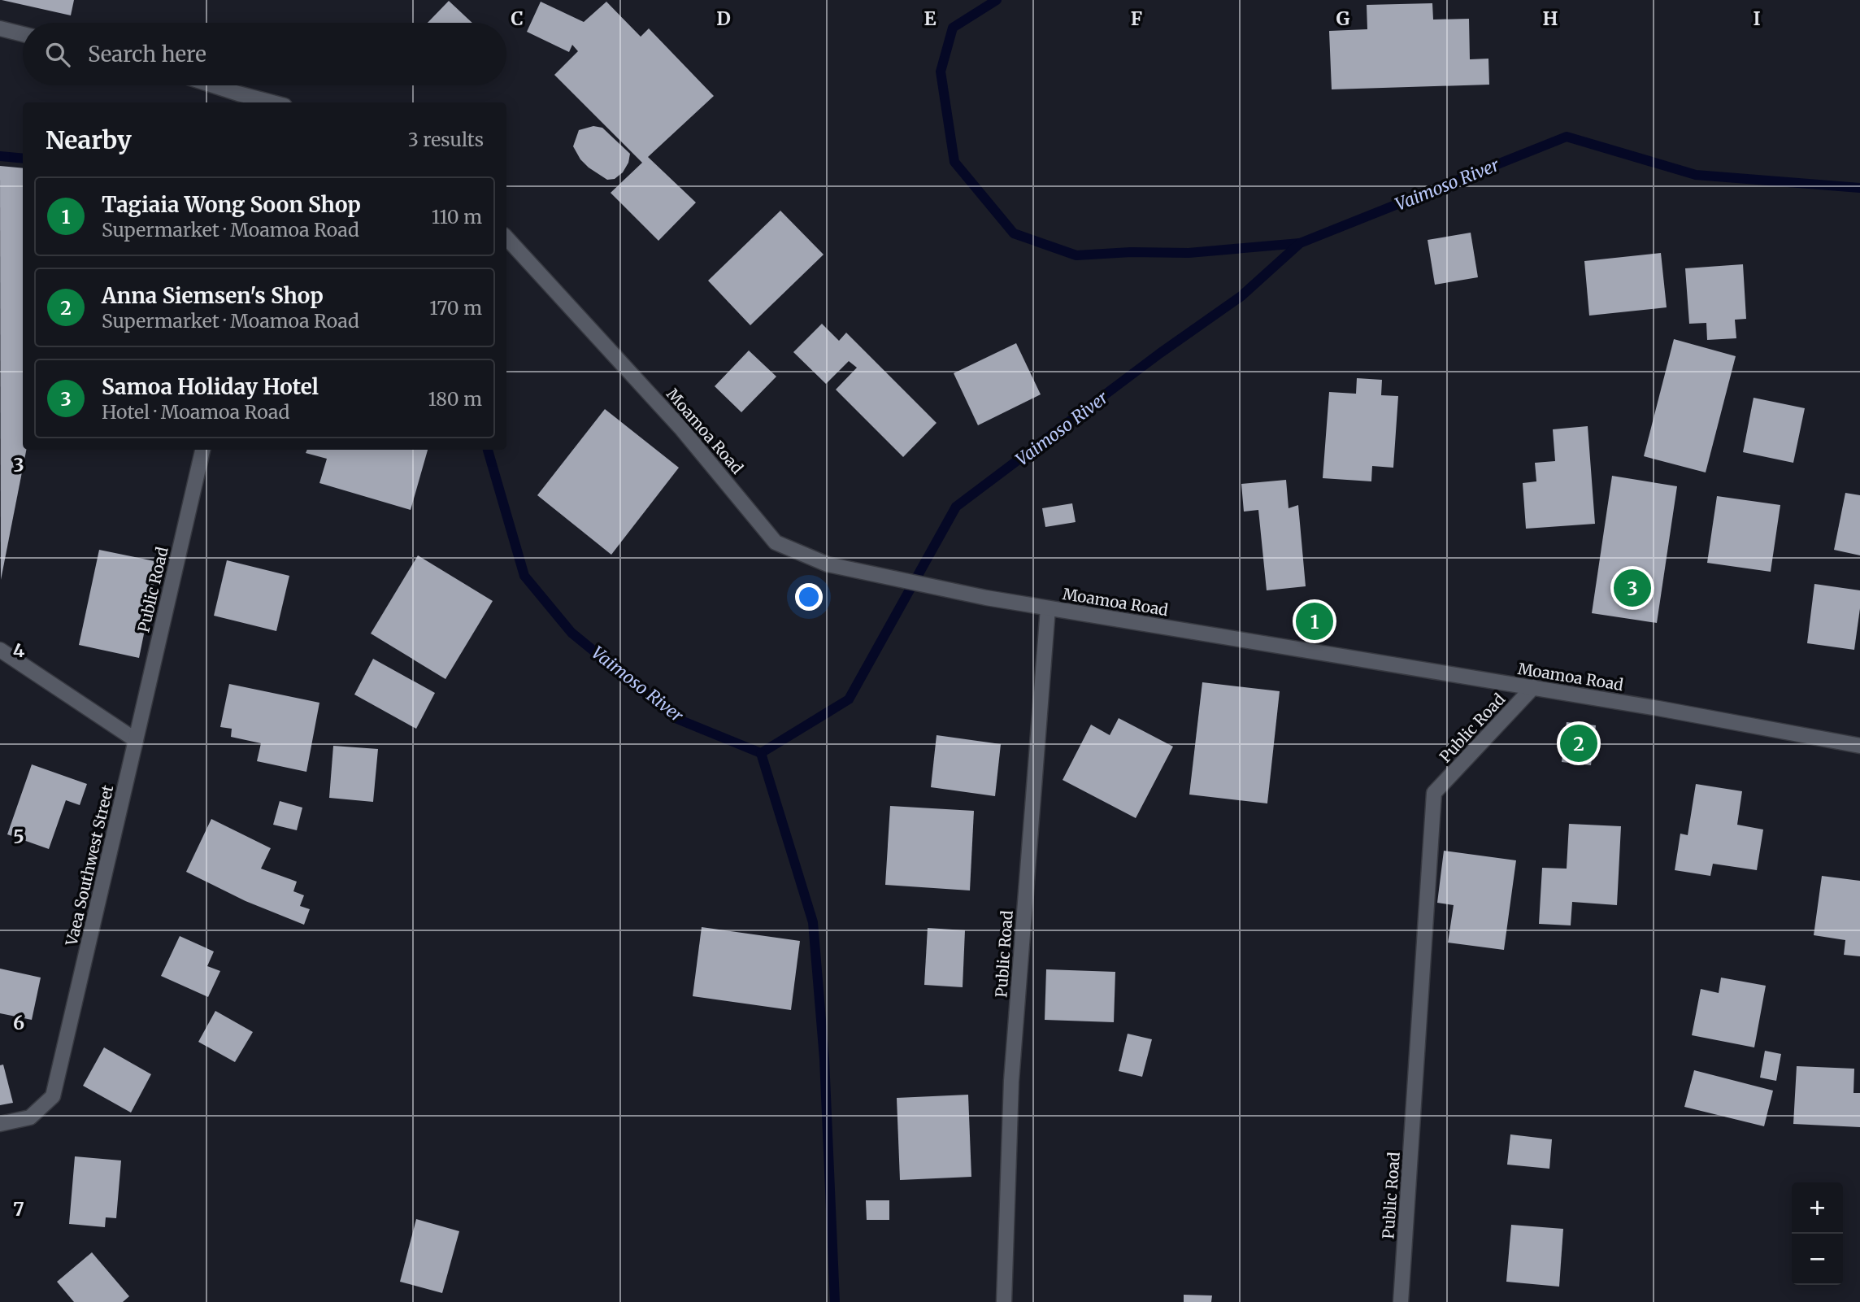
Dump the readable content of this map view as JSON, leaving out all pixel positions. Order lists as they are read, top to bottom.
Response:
{
  "streets": {
    "street": ["Moamoa Road", "Public Road", "Vaea Southwest Street"]
  },
  "crossings": [
    ["Moamoa Road", "Public Road"],
    ["Public Road", "Vaea Southwest Street"]
  ],
  "water": ["Vaimoso River"],
  "page": {
    "search": "Search here",
    "heading": ["Nearby", "3 results"],
    "list": [
      {
        "mark": "1",
        "name": "Tagiaia Wong Soon Shop",
        "note": "Supermarket · Moamoa Road",
        "value": "110 m"
      },
      {
        "mark": "2",
        "name": "Anna Siemsen's Shop",
        "note": "Supermarket · Moamoa Road",
        "value": "170 m"
      },
      {
        "mark": "3",
        "name": "Samoa Holiday Hotel",
        "note": "Hotel · Moamoa Road",
        "value": "180 m"
      }
    ],
    "pins": ["3", "1", "2"],
    "map_buttons": ["+", "−"]
  },
  "grid": {
    "columns": [
      "C",
      "D",
      "E",
      "F",
      "G",
      "H",
      "I"
    ],
    "rows": [
      "3",
      "4",
      "5",
      "6",
      "7"
    ]
  }
}
